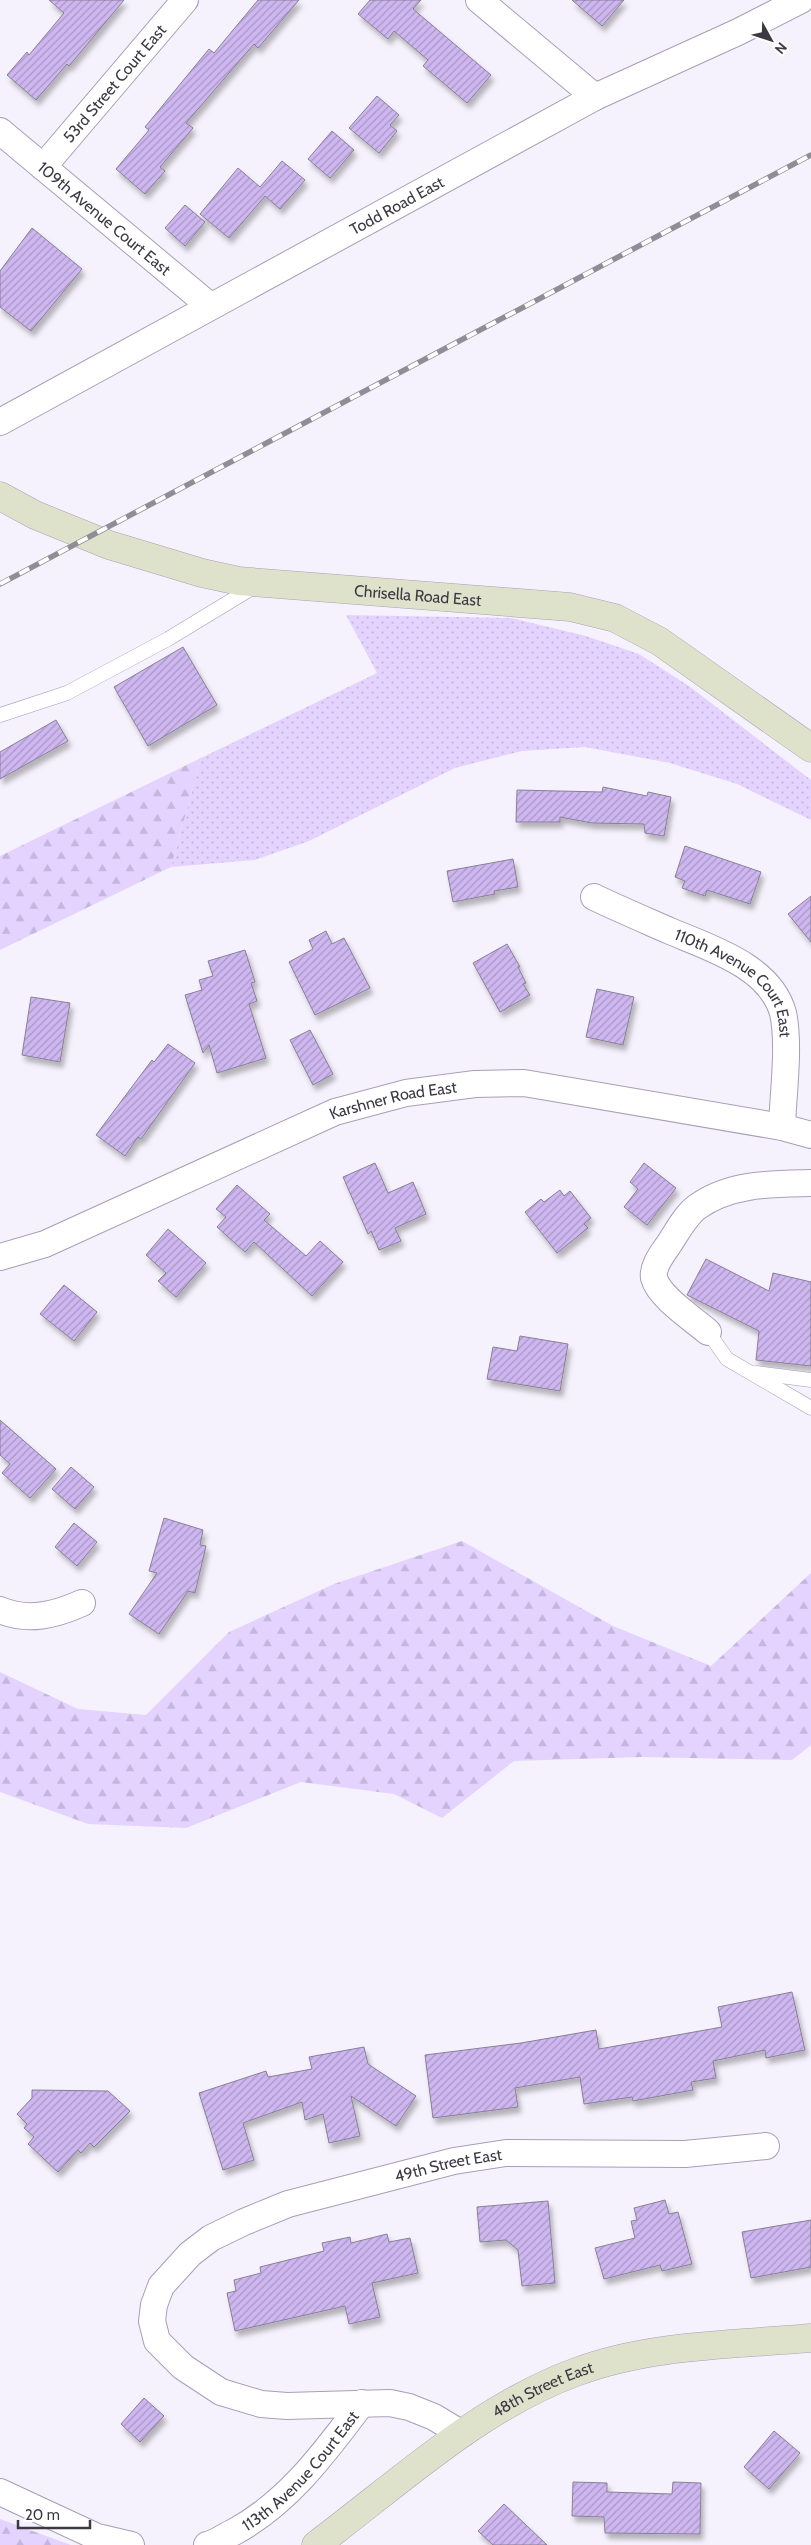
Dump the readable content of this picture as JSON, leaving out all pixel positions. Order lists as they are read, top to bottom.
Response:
{
  "streets": {
    "street": [
      "53rd Street Court East",
      "Todd Road East",
      "109th Avenue Court East",
      "Chrisella Road East",
      "110th Avenue Court East",
      "Karshner Road East",
      "49th Street East",
      "48th Street East",
      "113th Avenue Court East"
    ]
  },
  "crossings": [
    ["53rd Street Court East", "109th Avenue Court East"],
    ["Todd Road East", "109th Avenue Court East"],
    ["110th Avenue Court East", "Karshner Road East"],
    ["49th Street East", "113th Avenue Court East"],
    ["48th Street East", "113th Avenue Court East"]
  ],
  "scale_bar": "20 m",
  "north": "bottom right"
}
